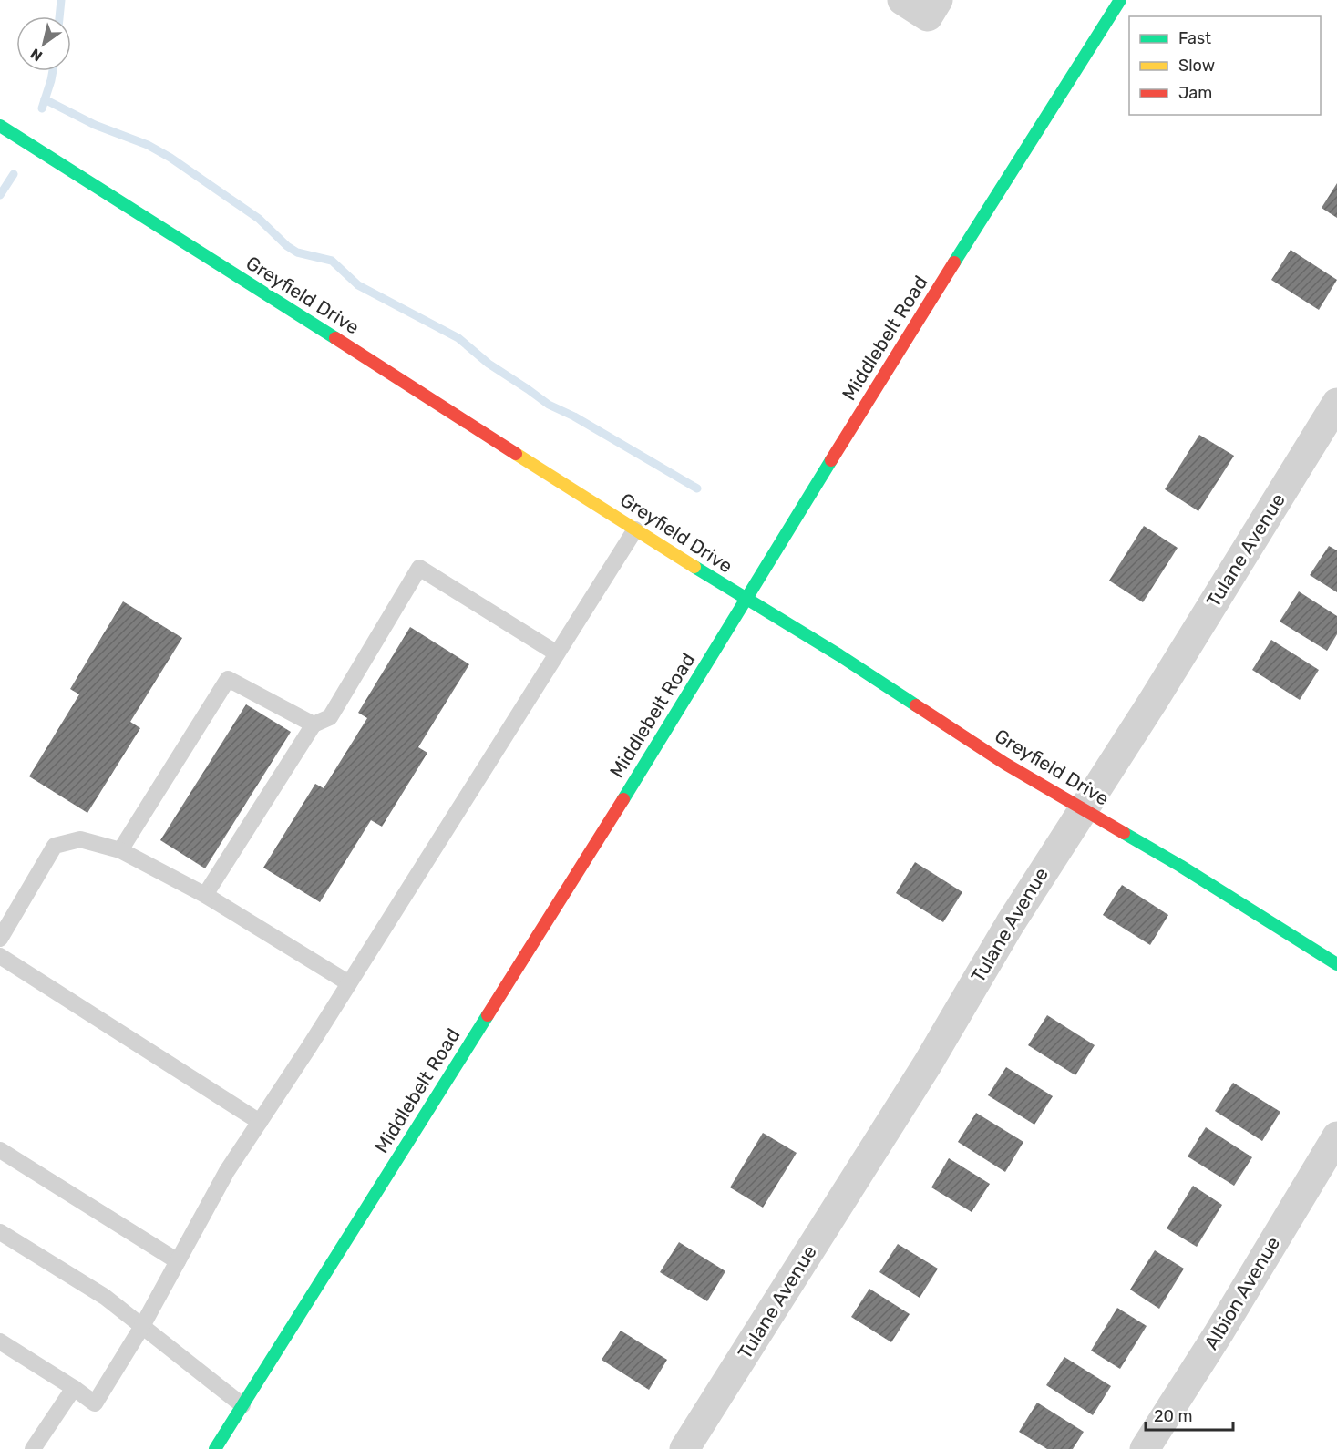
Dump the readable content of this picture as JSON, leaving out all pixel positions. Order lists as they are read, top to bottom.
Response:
{
  "streets": {
    "street": [
      "Greyfield Drive",
      "Middlebelt Road",
      "Tulane Avenue",
      "Albion Avenue"
    ]
  },
  "crossings": [
    ["Greyfield Drive", "Middlebelt Road"],
    ["Greyfield Drive", "Tulane Avenue"]
  ],
  "legend": ["Fast", "Slow", "Jam"],
  "scale_bar": "20 m",
  "north": "bottom left"
}
